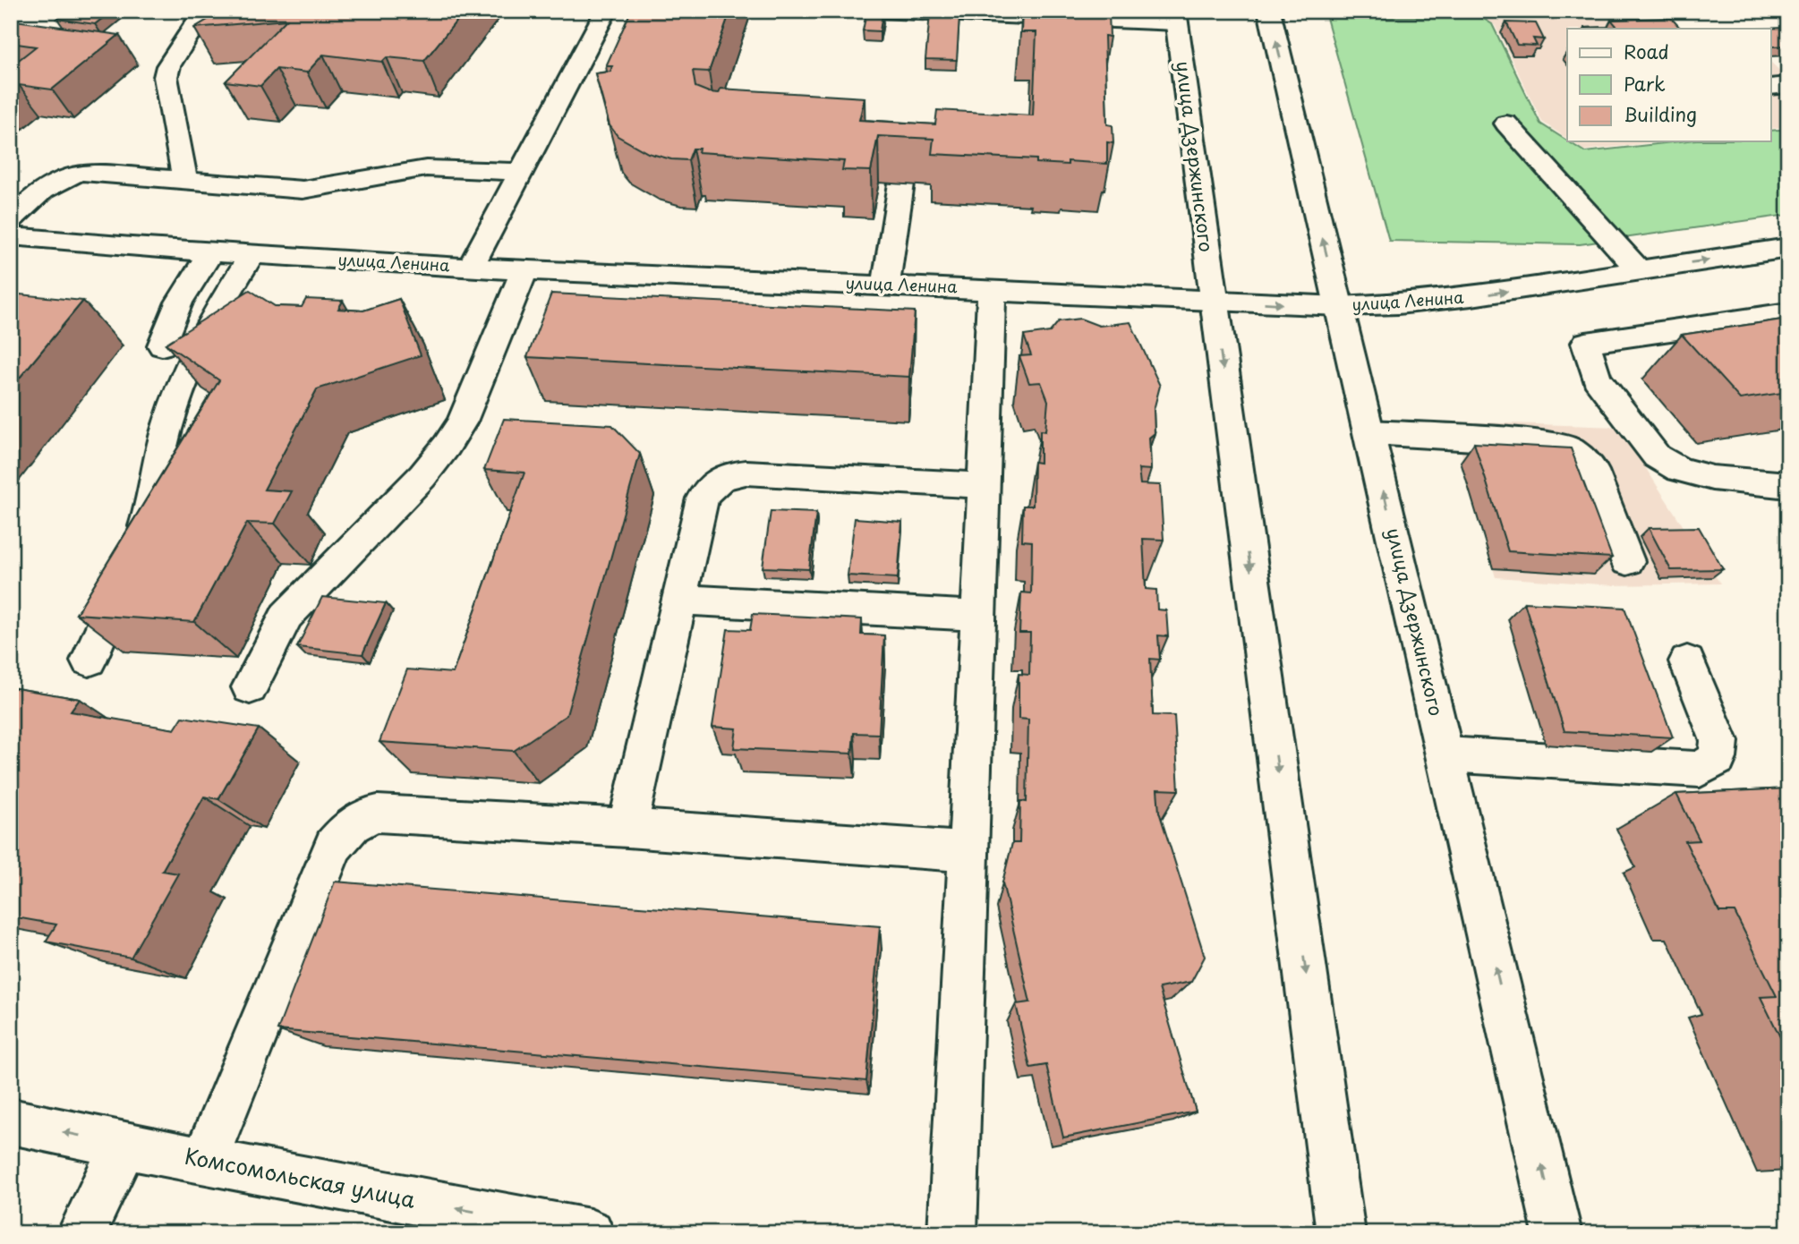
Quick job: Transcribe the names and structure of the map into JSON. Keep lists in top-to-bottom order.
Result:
{
  "streets": {
    "main road": ["улица Дзержинского", "улица Ленина", "Комсомольская улица"]
  },
  "crossings": [
    ["улица Дзержинского", "улица Ленина"]
  ],
  "one_way": ["Комсомольская улица"],
  "legend": ["Road", "Park", "Building"]
}
